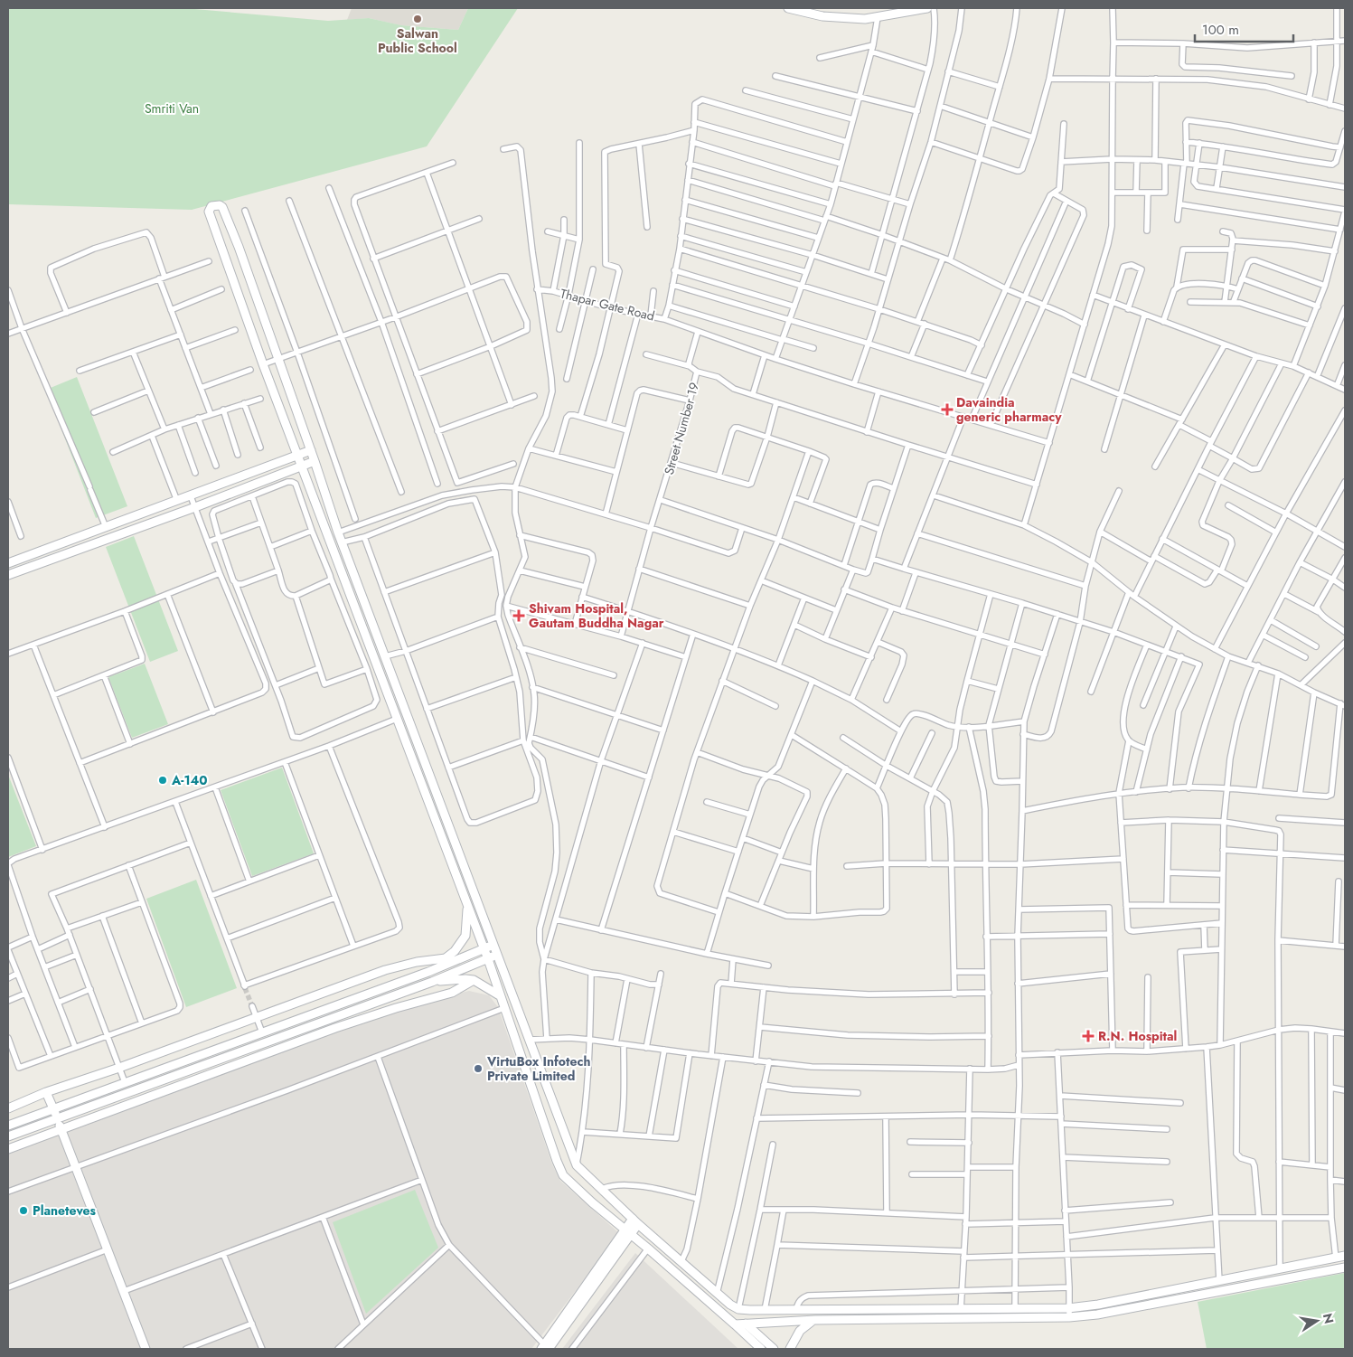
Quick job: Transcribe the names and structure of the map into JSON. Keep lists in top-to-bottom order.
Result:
{
  "streets": {
    "street": ["Thapar Gate Road", "Street Number 19"]
  },
  "crossings": [
    ["Thapar Gate Road", "Street Number 19"]
  ],
  "parks": ["Smriti Van"],
  "places": {
    "other": [
      "Salwan Public School",
      "A-140",
      "VirtuBox Infotech Private Limited",
      "Planeteves"
    ],
    "health": ["Davaindia generic pharmacy", "Shivam Hospital, Gautam Buddha Nagar", "R.N. Hospital"]
  },
  "scale_bar": "100 m",
  "north": "right"
}
